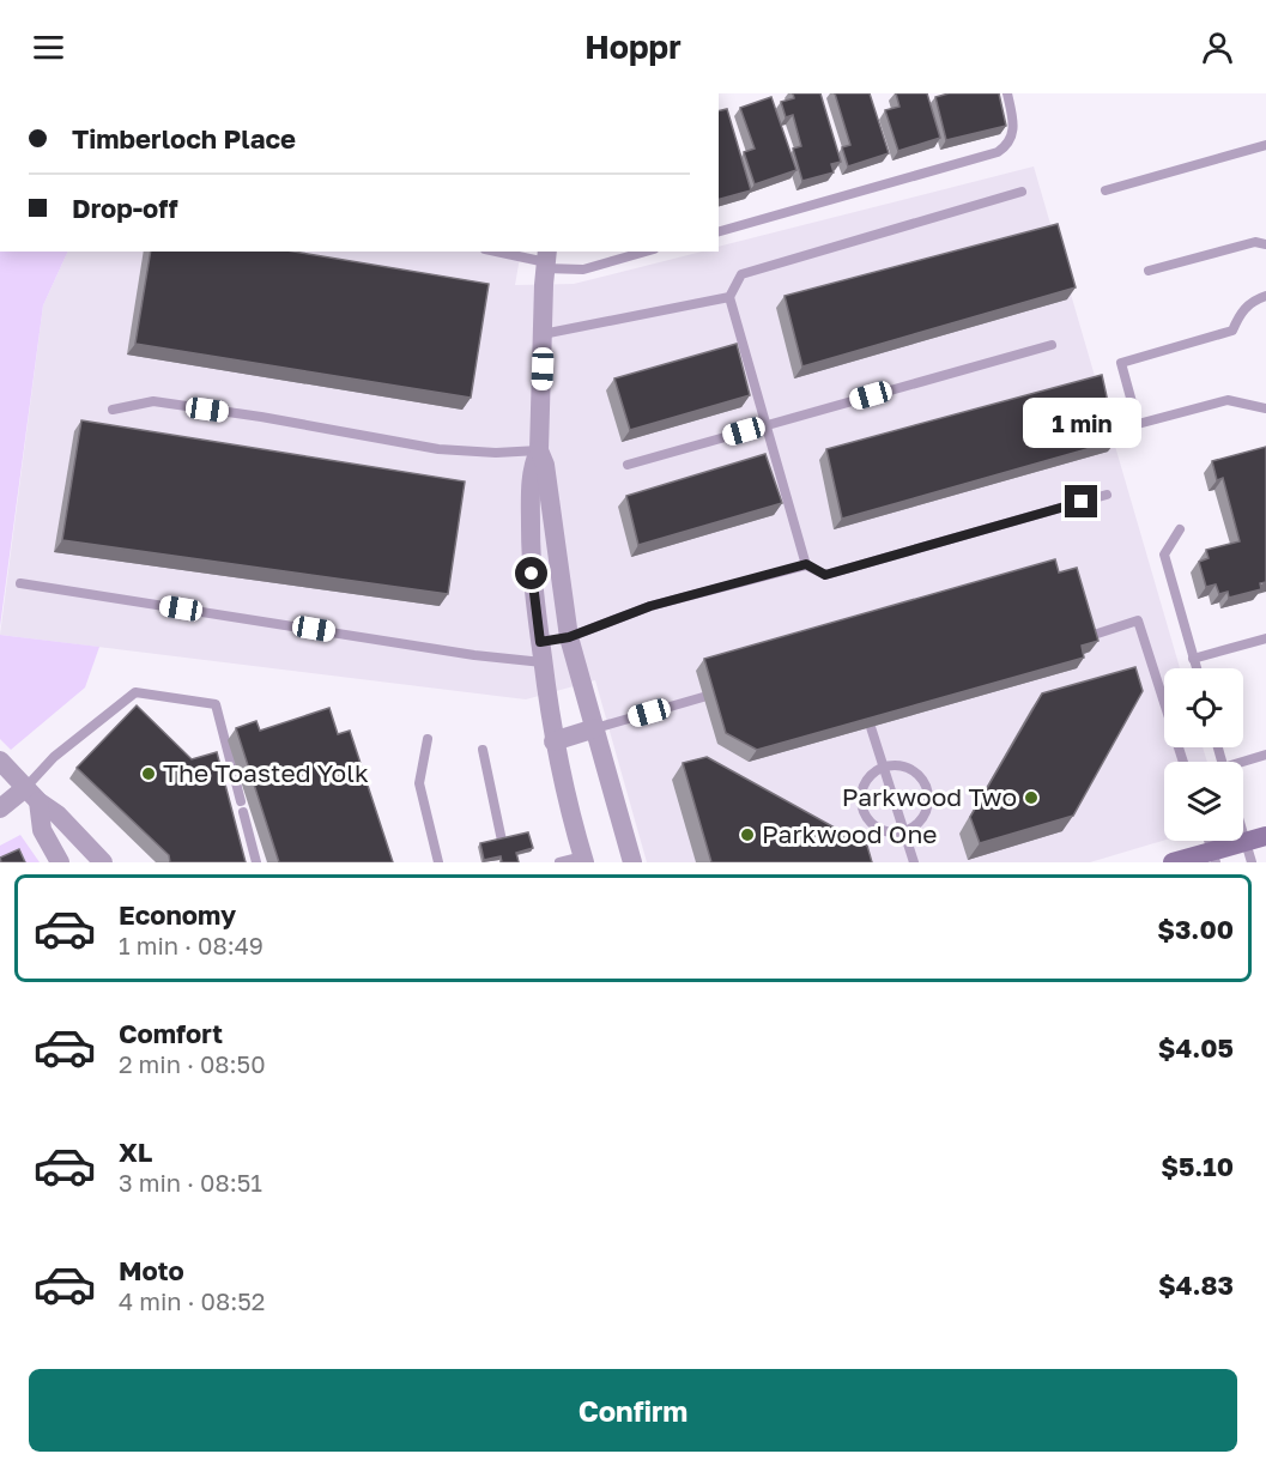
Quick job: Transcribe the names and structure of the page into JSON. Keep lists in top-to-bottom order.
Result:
{
  "places": ["The Toasted Yolk", "Parkwood Two", "Parkwood One"],
  "page": {
    "header": "Hoppr",
    "banner": ["Timberloch Place", "Drop-off"],
    "bubble": "1 min",
    "list": [
      {
        "name": "Economy",
        "note": "1 min · 08:49",
        "value": "$3.00"
      },
      {
        "name": "Comfort",
        "note": "2 min · 08:50",
        "value": "$4.05"
      },
      {
        "name": "XL",
        "note": "3 min · 08:51",
        "value": "$5.10"
      },
      {
        "name": "Moto",
        "note": "4 min · 08:52",
        "value": "$4.83"
      }
    ],
    "buttons": "Confirm"
  }
}
